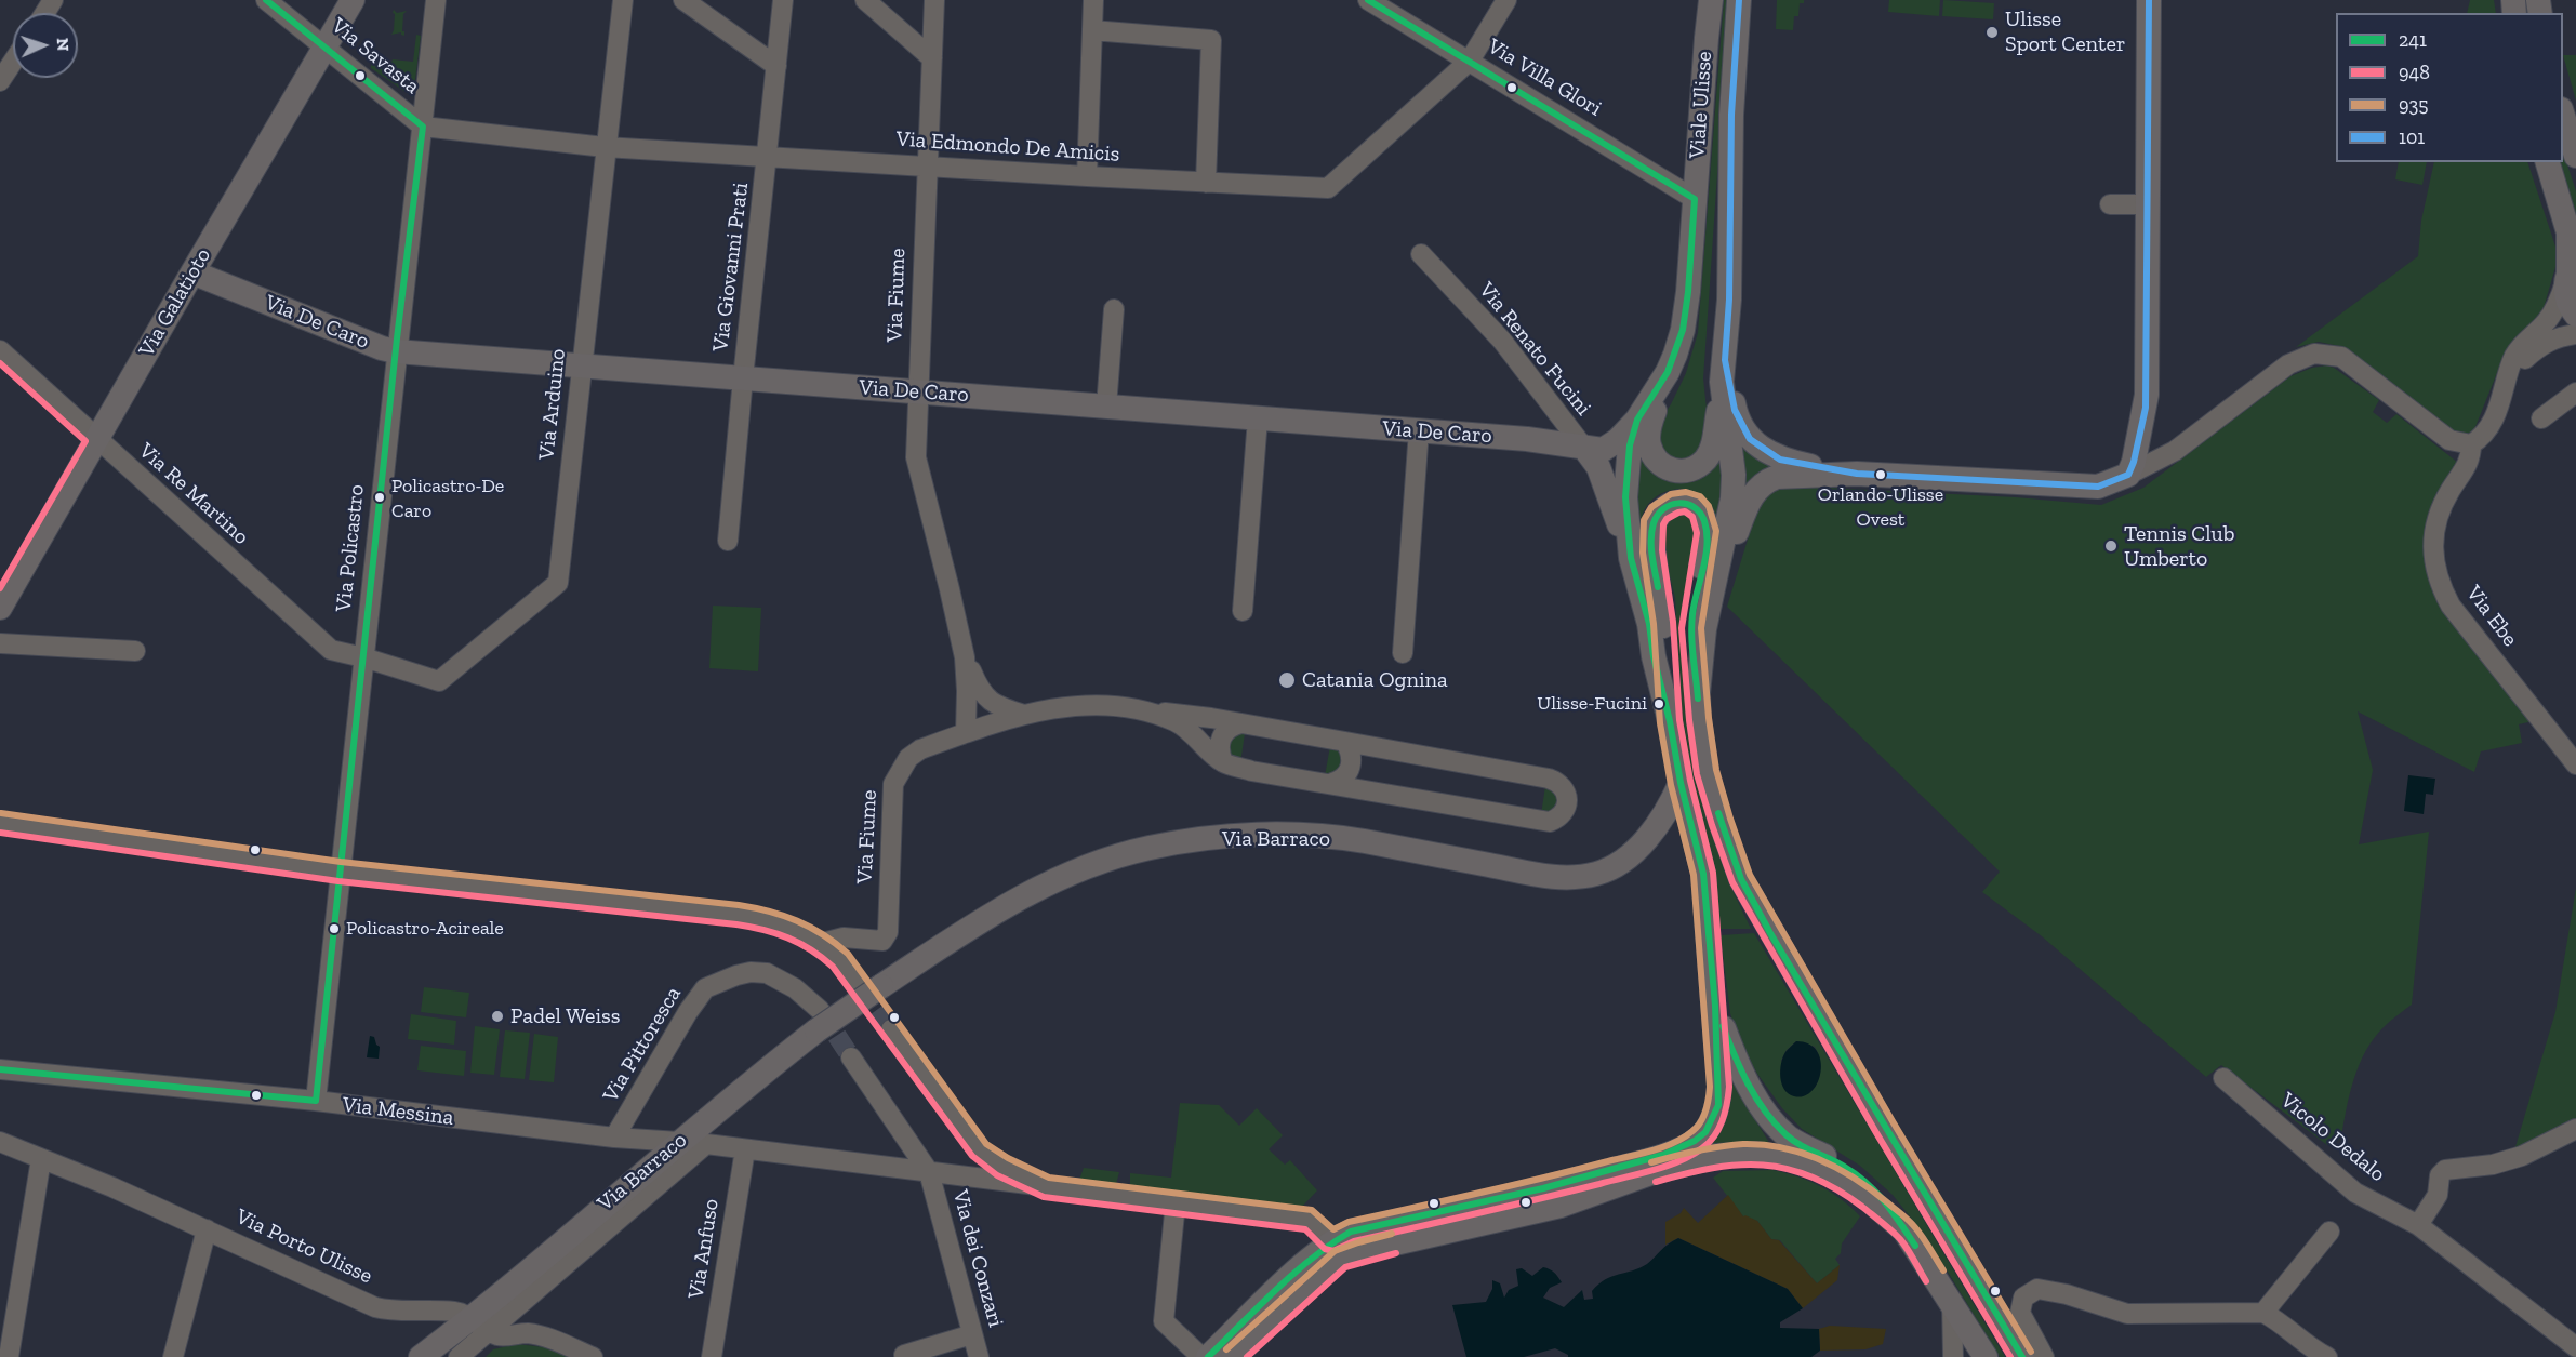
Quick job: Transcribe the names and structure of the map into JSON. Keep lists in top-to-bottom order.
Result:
{
  "streets": {
    "main road": [
      "Viale Ulisse",
      "Via Galatioto",
      "Via De Caro",
      "Via Barraco"
    ],
    "street": [
      "Via Savasta",
      "Via Villa Glori",
      "Via Edmondo De Amicis",
      "Via Giovanni Prati",
      "Via Fiume",
      "Via Renato Fucini",
      "Via Arduino",
      "Via Re Martino",
      "Via Policastro",
      "Via Ebe",
      "Via Pittoresca",
      "Via Messina",
      "Vicolo Dedalo",
      "Via Porto Ulisse",
      "Via Anfuso",
      "Via dei Conzari"
    ]
  },
  "crossings": [
    ["Via Savasta", "Via Edmondo De Amicis"],
    ["Via Savasta", "Via Galatioto"],
    ["Via Savasta", "Via Policastro"],
    ["Via Villa Glori", "Viale Ulisse"],
    ["Via Villa Glori", "Via Edmondo De Amicis"],
    ["Viale Ulisse", "Via De Caro"],
    ["Viale Ulisse", "Via Barraco"],
    ["Via Edmondo De Amicis", "Via Giovanni Prati"],
    ["Via Edmondo De Amicis", "Via Fiume"],
    ["Via Edmondo De Amicis", "Via Arduino"],
    ["Via Edmondo De Amicis", "Via Policastro"],
    ["Via Giovanni Prati", "Via De Caro"],
    ["Via Fiume", "Via De Caro"],
    ["Via Galatioto", "Via De Caro"],
    ["Via Galatioto", "Via Re Martino"],
    ["Via De Caro", "Via Renato Fucini"],
    ["Via De Caro", "Via Arduino"],
    ["Via De Caro", "Via Policastro"],
    ["Via Arduino", "Via Re Martino"],
    ["Via Arduino", "Via Policastro"],
    ["Via Re Martino", "Via Policastro"],
    ["Via Policastro", "Via Messina"],
    ["Via Barraco", "Via Pittoresca"],
    ["Via Barraco", "Via Messina"],
    ["Via Barraco", "Via Porto Ulisse"],
    ["Via Barraco", "Via Anfuso"],
    ["Via Pittoresca", "Via Messina"]
  ],
  "places": [
    "Ulisse Sport Center",
    "Orlando-Ulisse Ovest",
    "Policastro-De Caro",
    "Tennis Club Umberto",
    "Catania Ognina",
    "Ulisse-Fucini",
    "Policastro-Acireale",
    "Padel Weiss"
  ],
  "lines": [
    "transit line 241",
    "transit line 101",
    "transit line 948",
    "transit line 935"
  ],
  "legend": [
    "241",
    "948",
    "935",
    "101"
  ],
  "north": "right"
}
